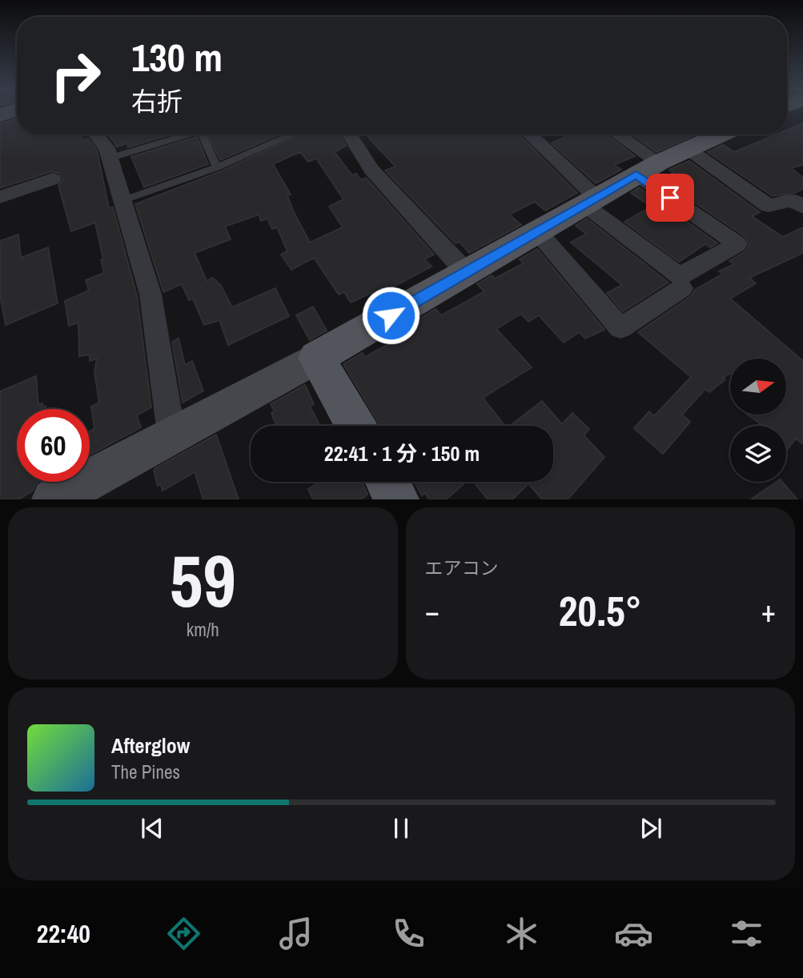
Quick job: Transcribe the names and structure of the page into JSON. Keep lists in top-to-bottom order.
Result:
{
  "north": "right",
  "page": {
    "turn": ["130 m", "右折"],
    "limit": "60",
    "trip": "22:41 · 1 分 · 150 m",
    "tile": [
      ["59", "km/h"],
      "エアコン"
    ],
    "heat": ["−", "20.5°", "+"],
    "song": ["Afterglow", "The Pines"],
    "tabs": "22:40"
  }
}
